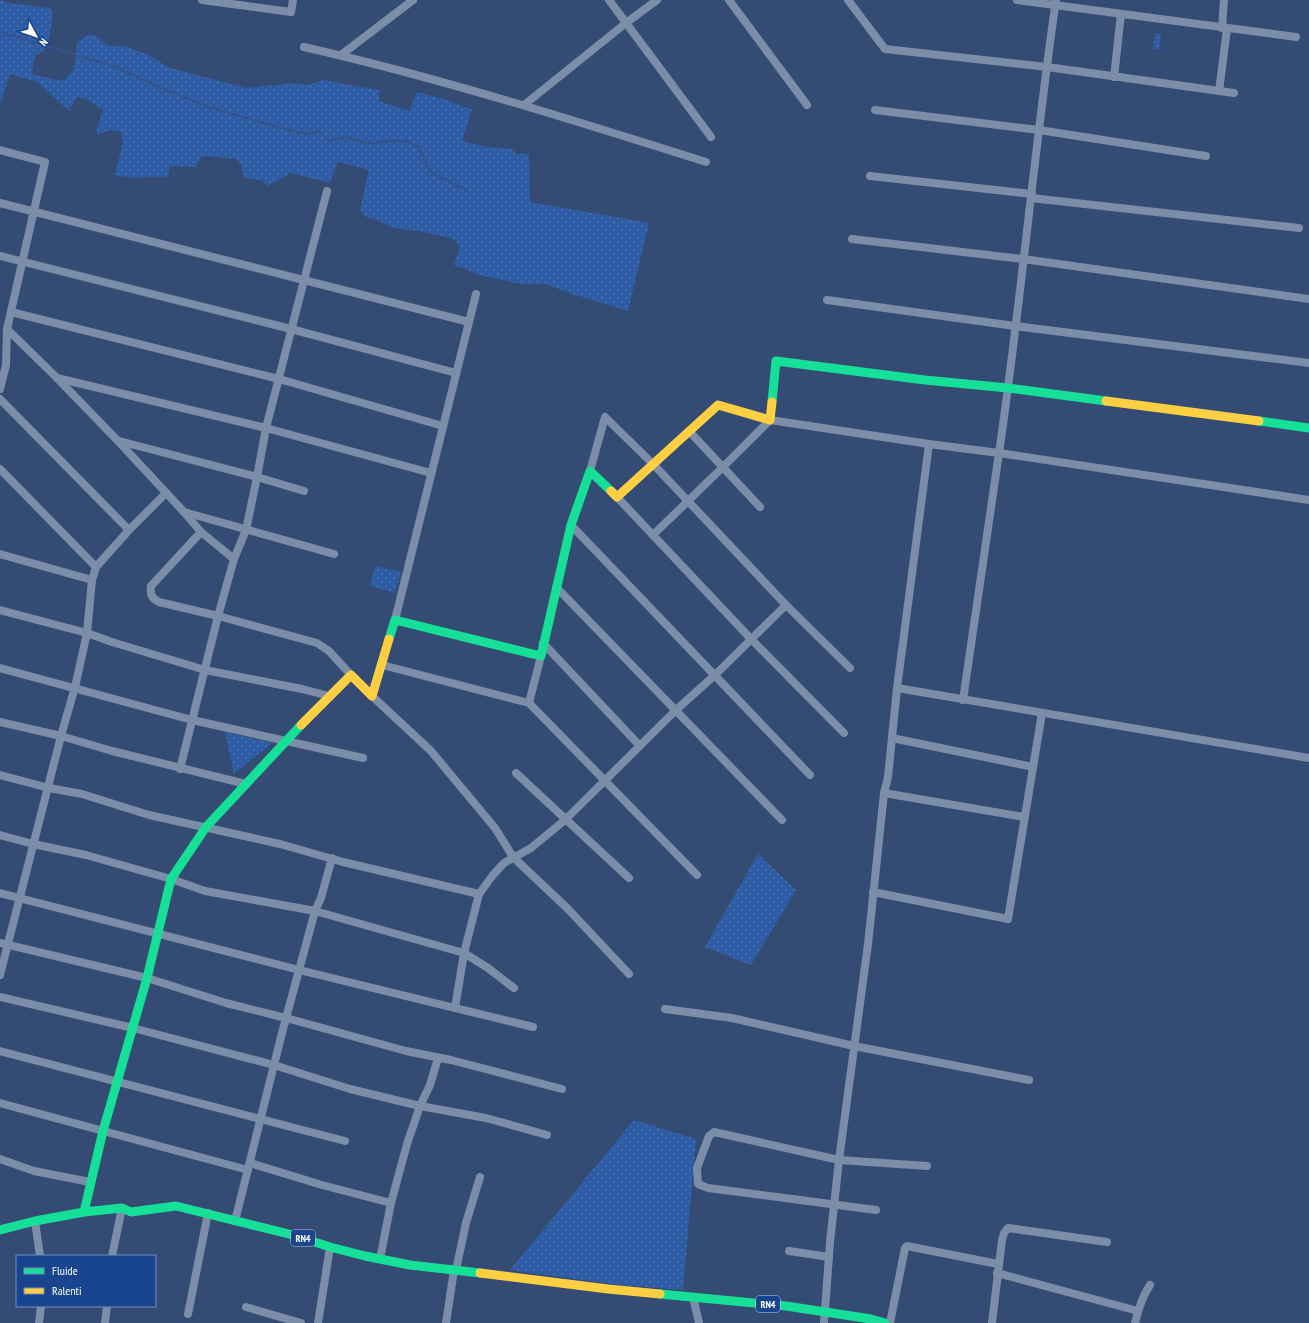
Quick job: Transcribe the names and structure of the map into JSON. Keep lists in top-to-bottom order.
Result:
{
  "streets": {
    "main road": ["RN4"]
  },
  "legend": ["Fluide", "Ralenti"],
  "north": "bottom right"
}
